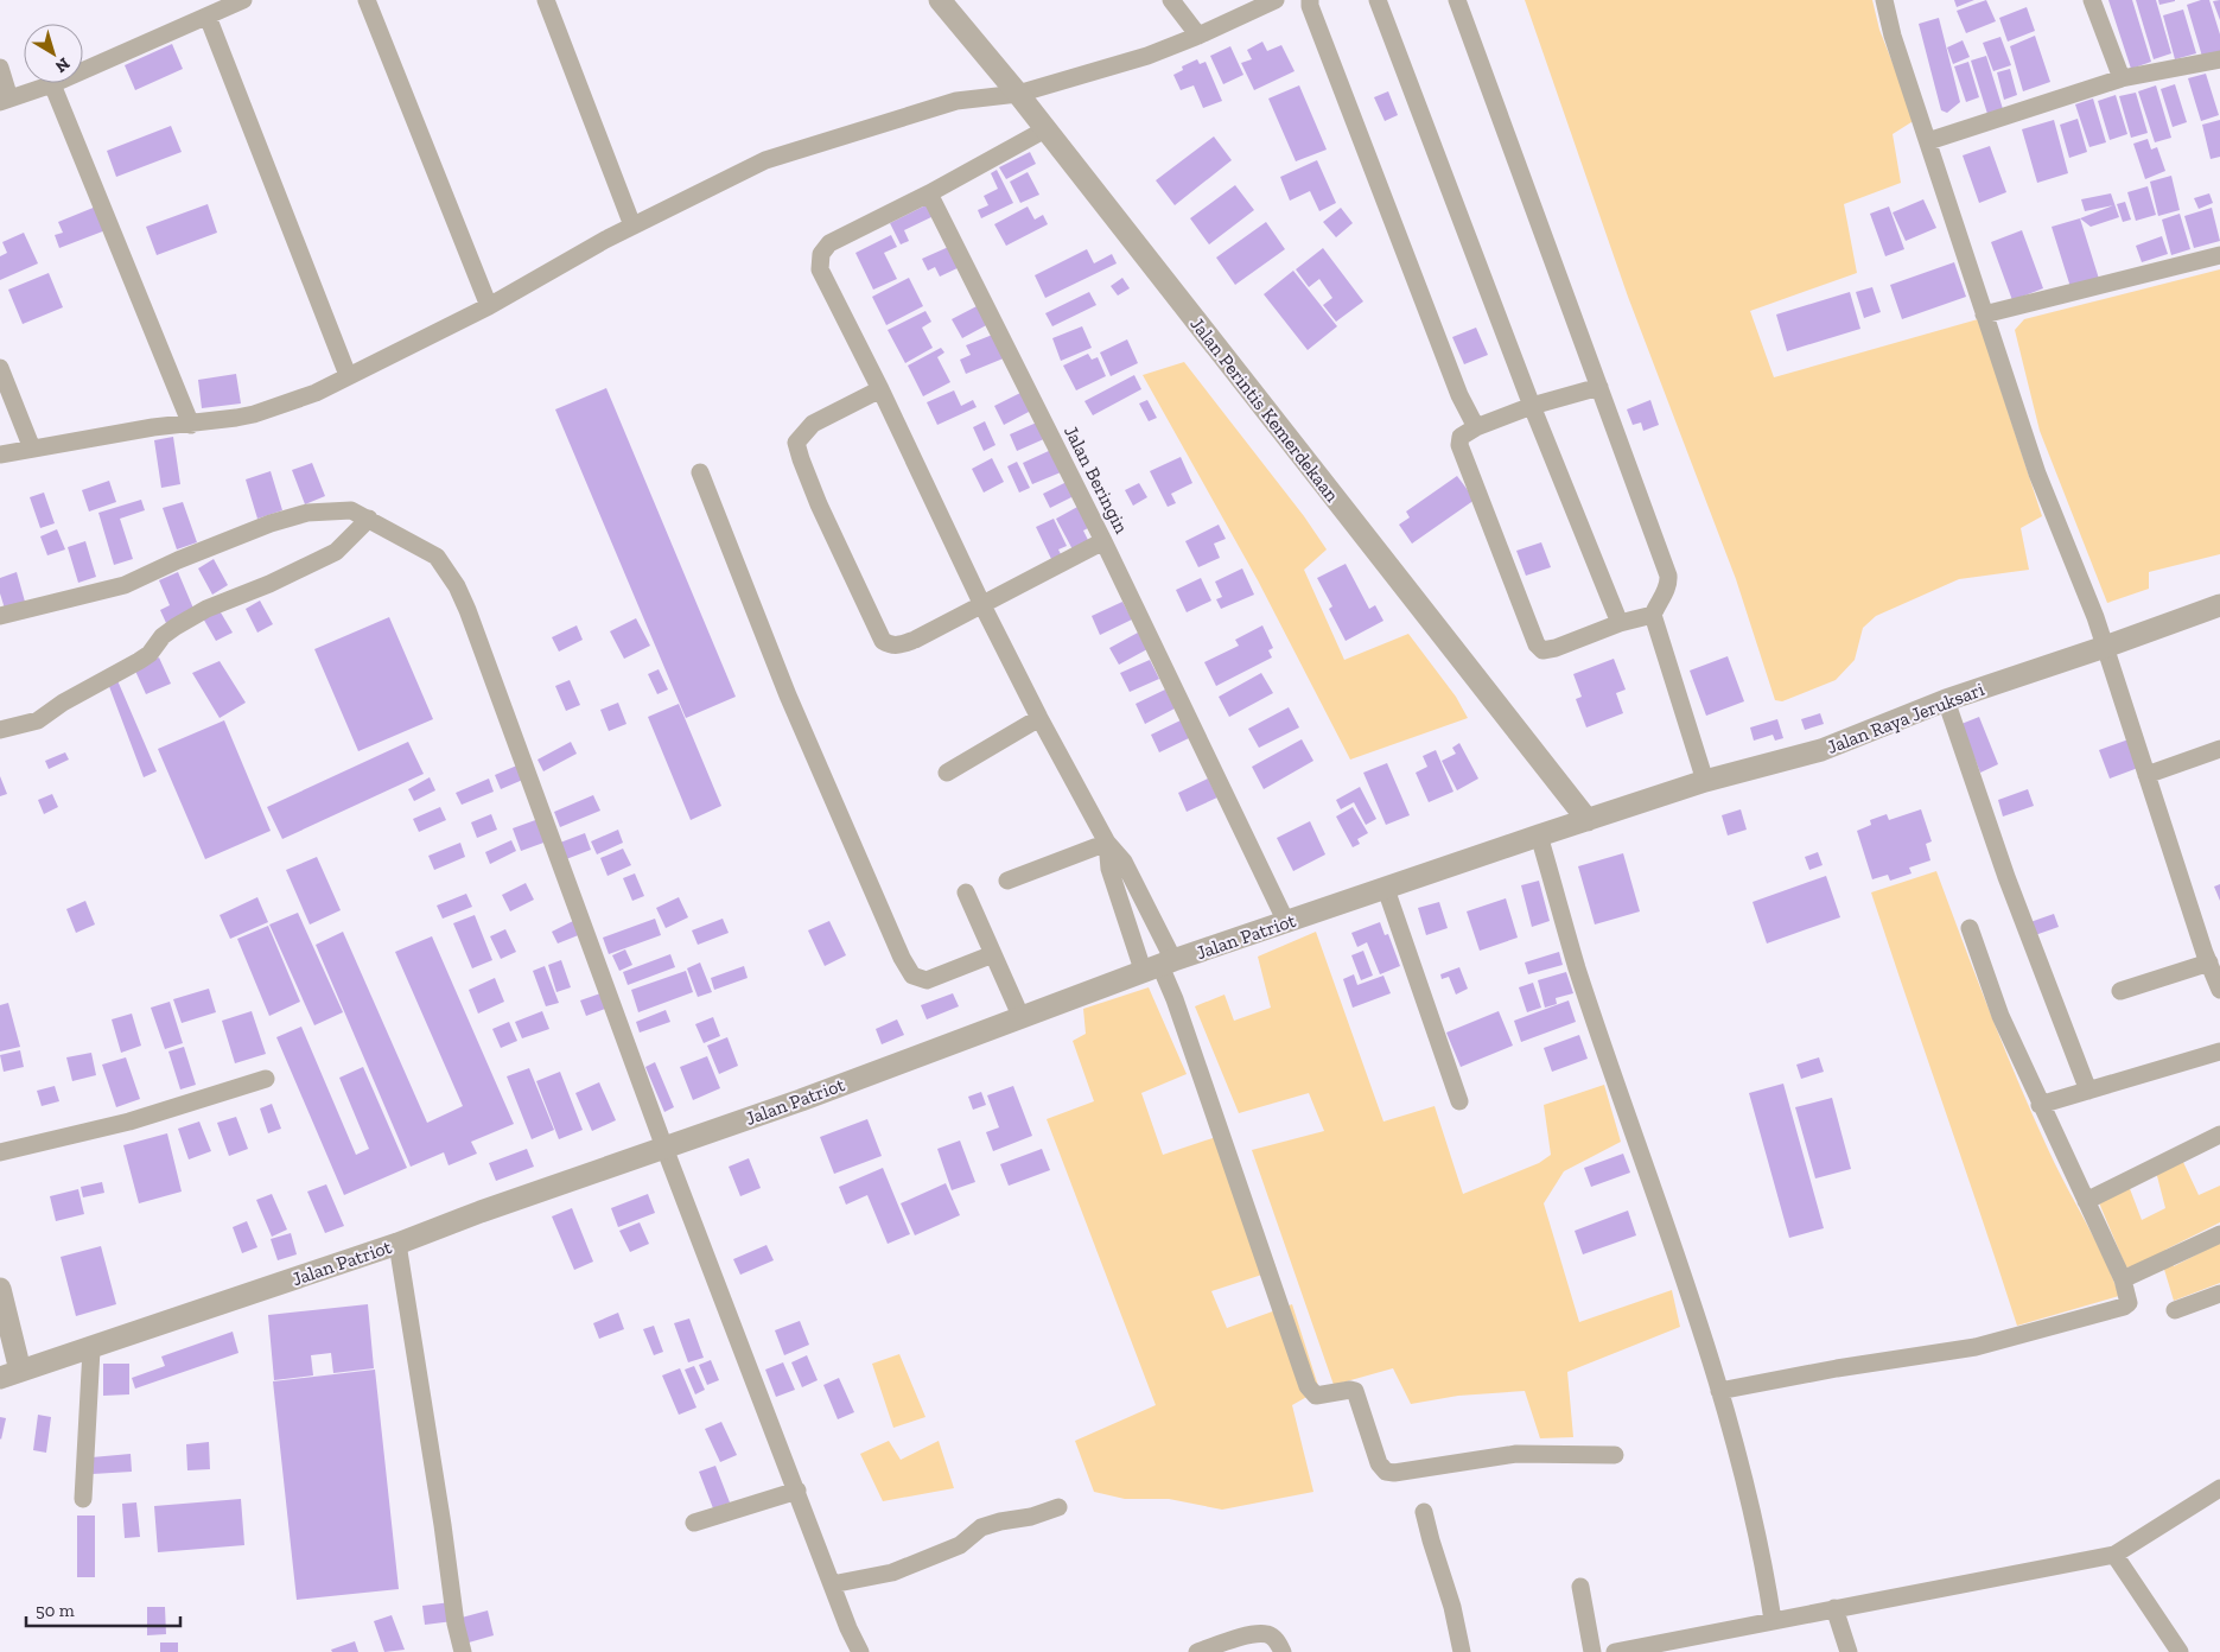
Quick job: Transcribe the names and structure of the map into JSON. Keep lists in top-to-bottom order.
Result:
{
  "streets": {
    "street": [
      "Jalan Perintis Kemerdekaan",
      "Jalan Beringin",
      "Jalan Raya Jeruksari",
      "Jalan Patriot"
    ]
  },
  "crossings": [
    ["Jalan Perintis Kemerdekaan", "Jalan Raya Jeruksari"],
    ["Jalan Perintis Kemerdekaan", "Jalan Patriot"],
    ["Jalan Beringin", "Jalan Patriot"],
    ["Jalan Raya Jeruksari", "Jalan Patriot"]
  ],
  "scale_bar": "50 m",
  "north": "bottom right"
}
